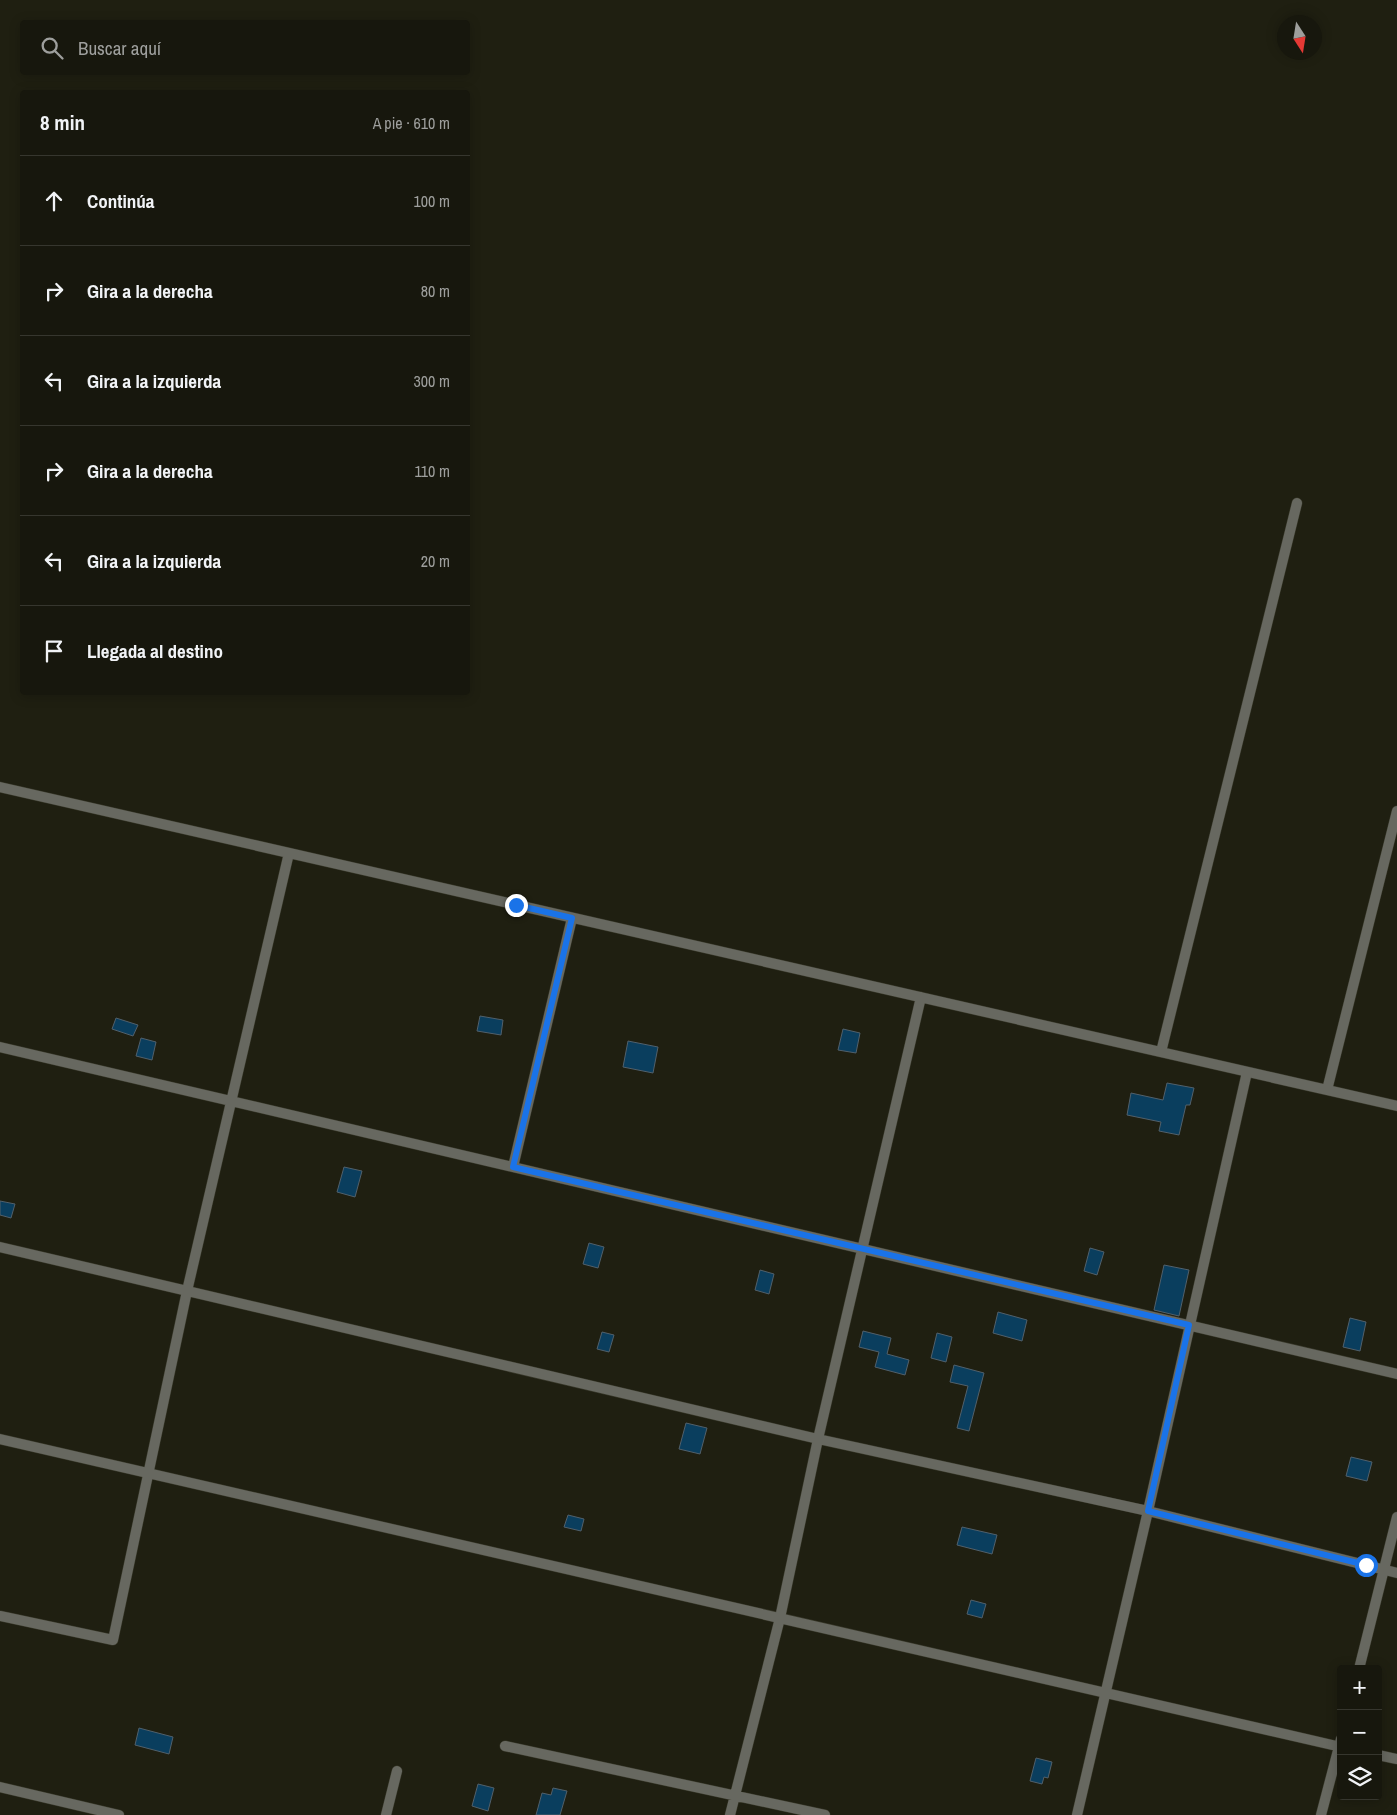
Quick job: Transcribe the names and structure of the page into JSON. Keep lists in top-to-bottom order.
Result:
{
  "north": "bottom",
  "page": {
    "search": "Buscar aquí",
    "heading": ["8 min", "A pie · 610 m"],
    "list": [
      ["Continúa", "100 m"],
      ["Gira a la derecha", "80 m"],
      ["Gira a la izquierda", "300 m"],
      ["Gira a la derecha", "110 m"],
      ["Gira a la izquierda", "20 m"],
      "Llegada al destino"
    ],
    "map_buttons": ["+", "−"]
  }
}
